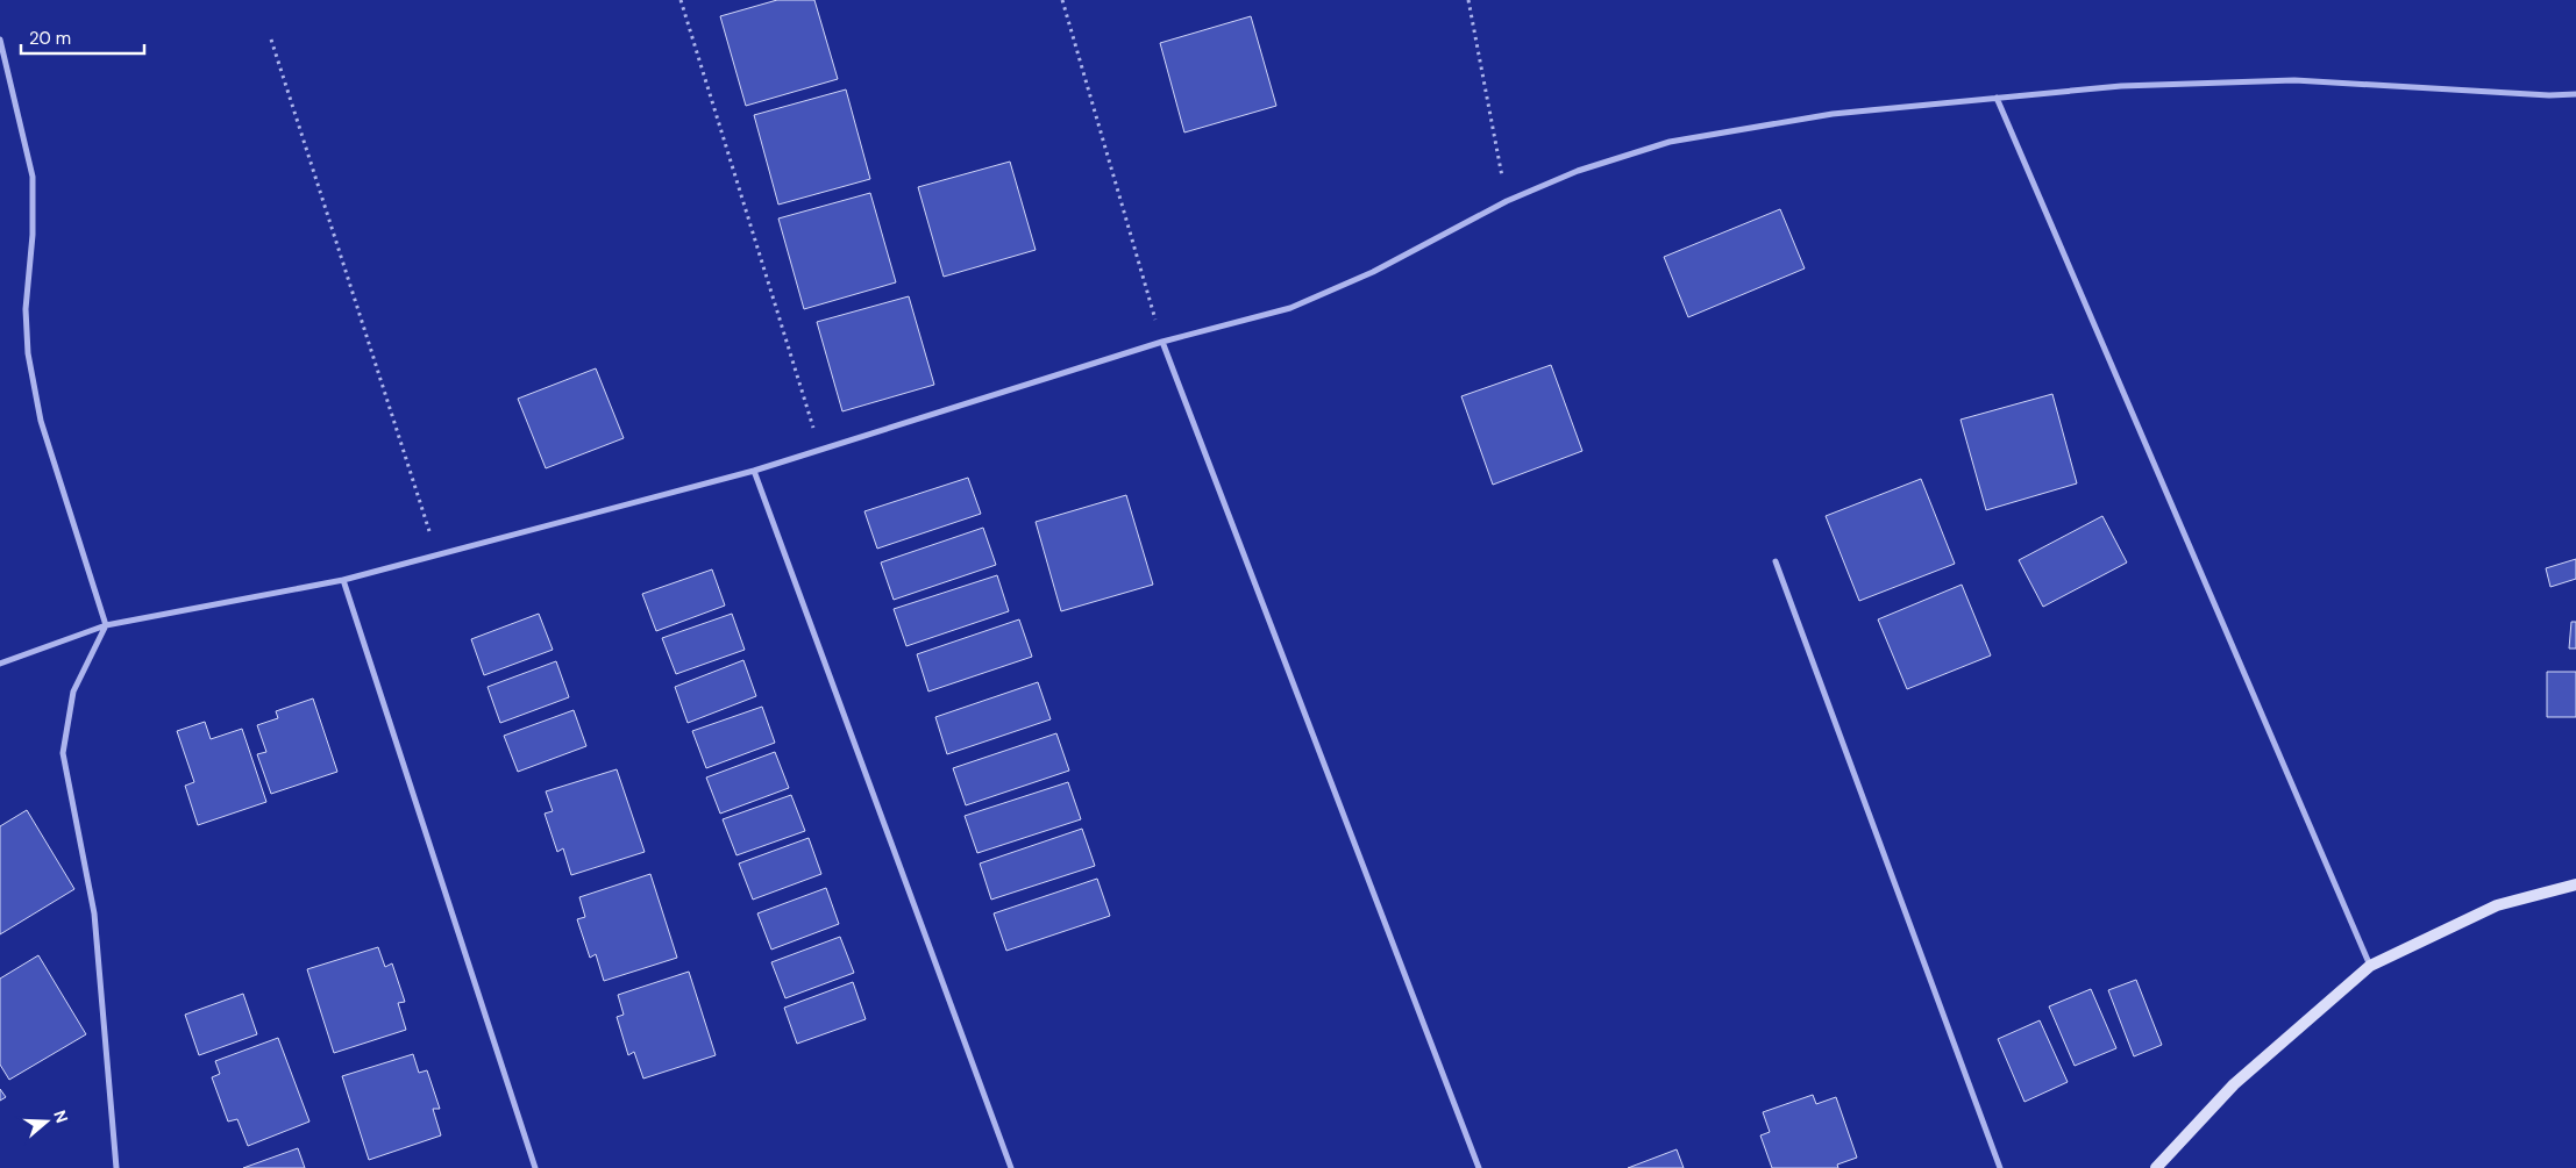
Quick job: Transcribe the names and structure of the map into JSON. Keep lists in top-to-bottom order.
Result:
{
  "scale_bar": "20 m",
  "north": "right"
}
